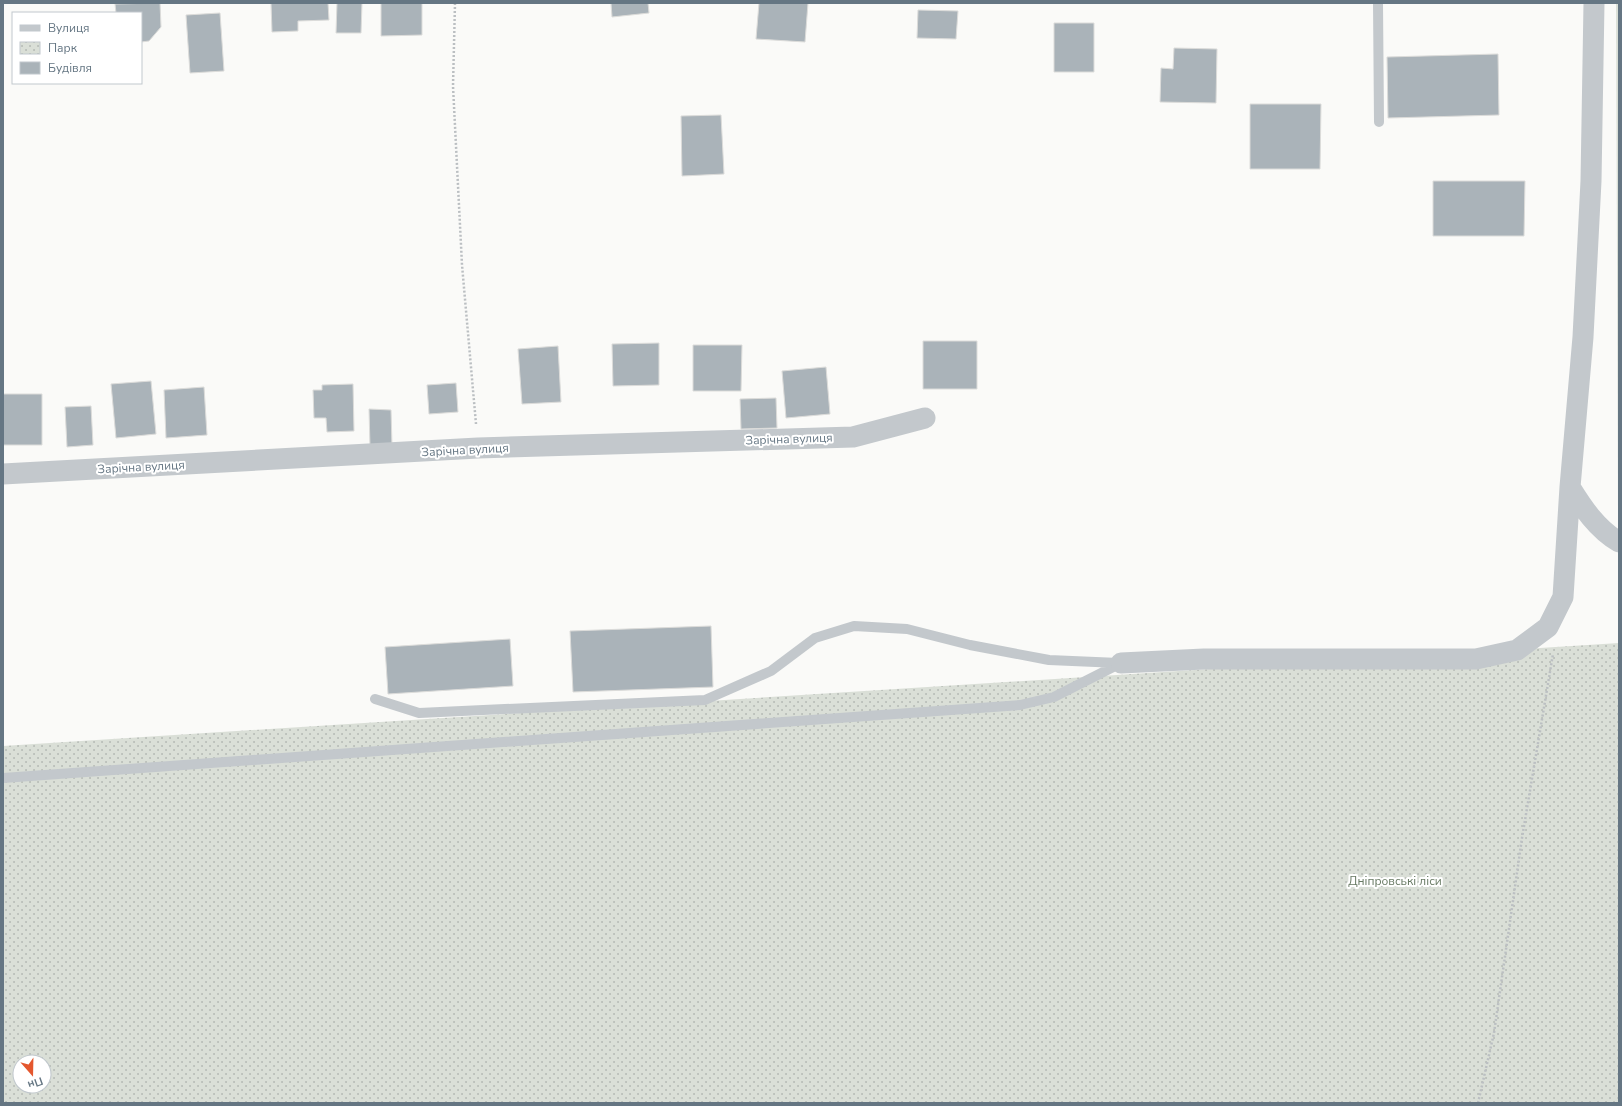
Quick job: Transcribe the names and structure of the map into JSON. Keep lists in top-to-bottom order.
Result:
{
  "streets": {
    "street": ["Зарічна вулиця"]
  },
  "parks": ["Дніпровські ліси"],
  "legend": ["Вулиця", "Парк", "Будівля"],
  "north": "bottom"
}
